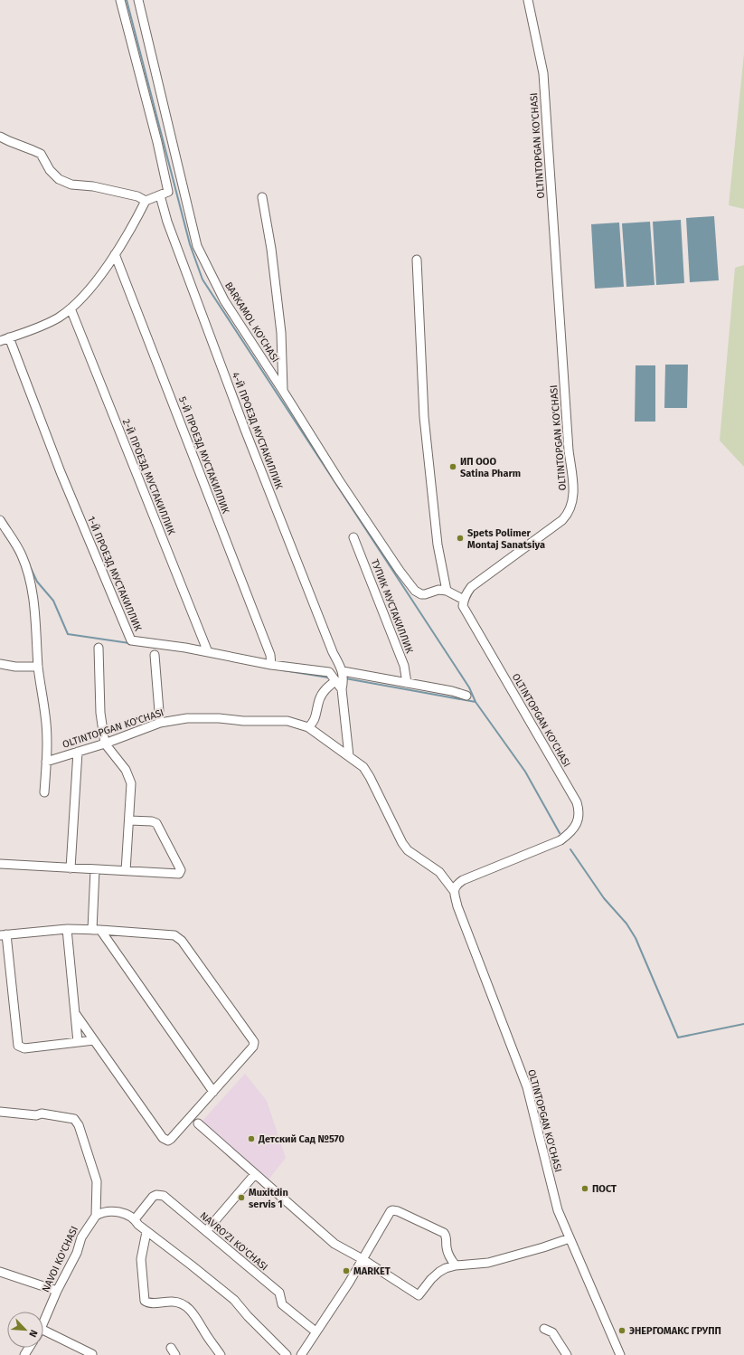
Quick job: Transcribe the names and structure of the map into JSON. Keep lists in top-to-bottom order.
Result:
{
  "streets": {
    "street": [
      "OLTINTOPGAN KO'CHASI",
      "BARKAMOL KO'CHASI",
      "4-Й ПРОЕЗД МУСТАКИЛЛИК",
      "5-Й ПРОЕЗД МУСТАКИЛЛИК",
      "2-Й ПРОЕЗД МУСТАКИЛЛИК",
      "1-Й ПРОЕЗД МУСТАКИЛЛИК",
      "ТУПИК МУСТАКИЛЛИК",
      "NAVRO'ZI KO'CHASI",
      "NAVOI KO'CHASI"
    ]
  },
  "crossings": [
    ["5-Й ПРОЕЗД МУСТАКИЛЛИК", "1-Й ПРОЕЗД МУСТАКИЛЛИК"],
    ["2-Й ПРОЕЗД МУСТАКИЛЛИК", "1-Й ПРОЕЗД МУСТАКИЛЛИК"]
  ],
  "places": [
    "ИП ООО Satina Pharm",
    "Spets Polimer Montaj Sanatsiya",
    "Детский Сад №570",
    "ПОСТ",
    "Muxitdin servis 1",
    "MARKET",
    "ЭНЕРГОМАКС ГРУПП"
  ],
  "north": "bottom right"
}
